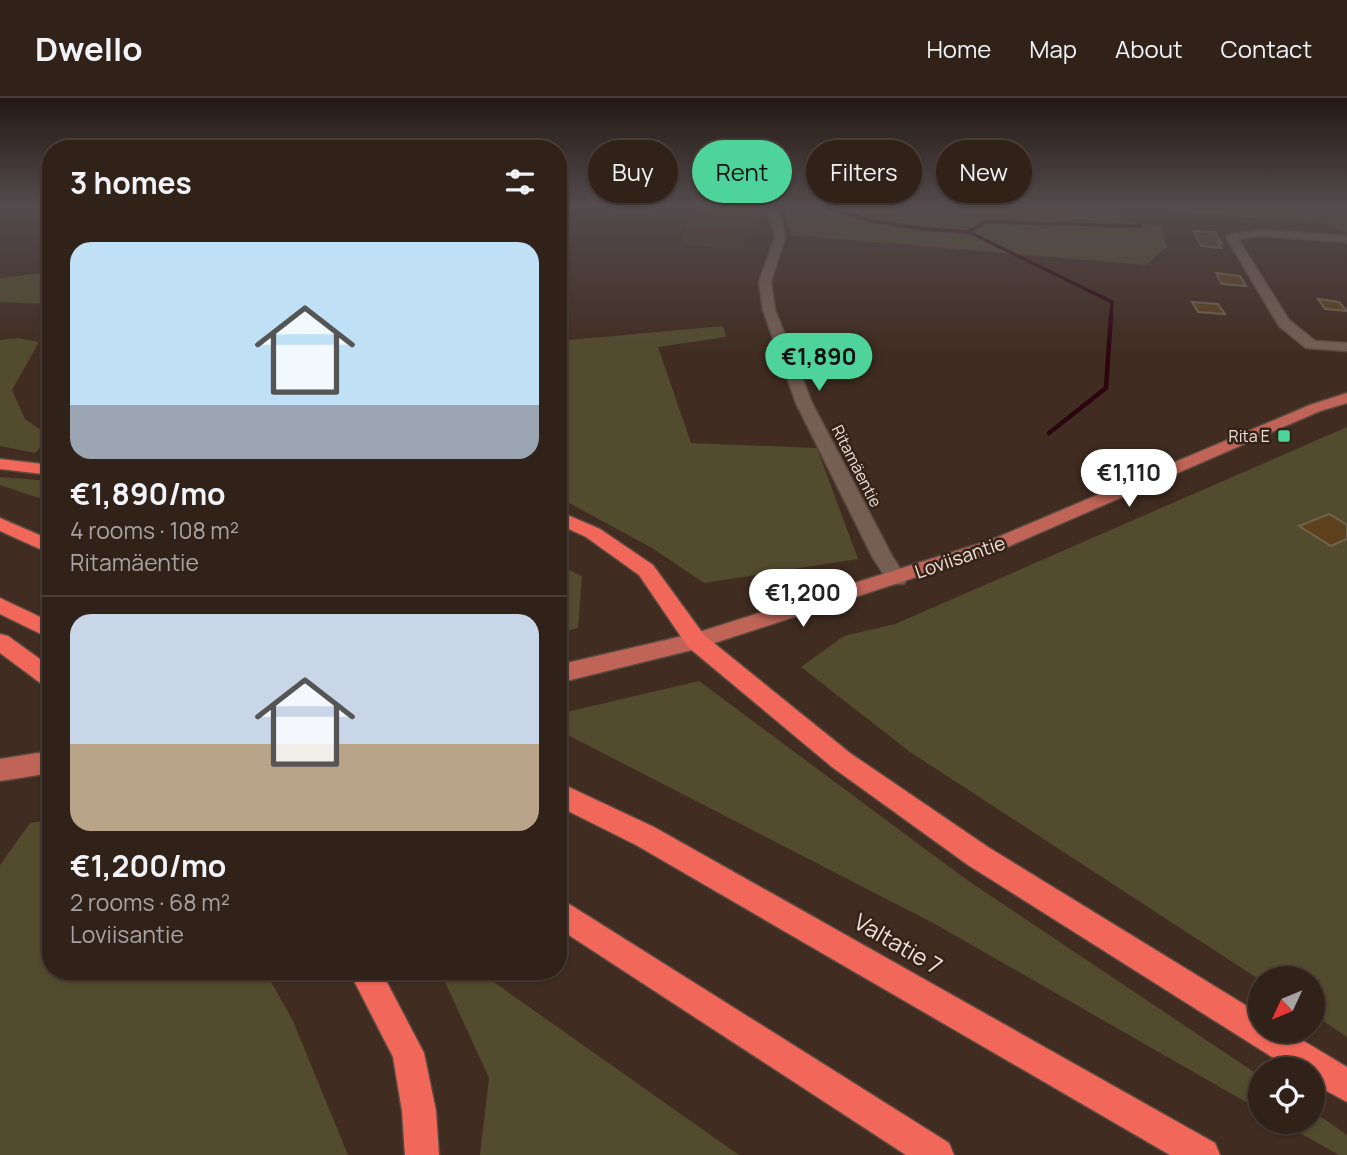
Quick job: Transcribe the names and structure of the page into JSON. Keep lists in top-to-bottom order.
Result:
{
  "streets": {
    "highway": ["Valtatie 7"],
    "main road": ["Loviisantie"],
    "street": ["Ritamäentie"]
  },
  "crossings": [
    ["Ritamäentie", "Loviisantie"]
  ],
  "places": {
    "transit": ["Rita E"]
  },
  "north": "bottom left",
  "page": {
    "header": "Dwello",
    "nav": [
      "Home",
      "Map",
      "About",
      "Contact"
    ],
    "chip": [
      "Buy",
      "Rent",
      "Filters",
      "New"
    ],
    "heading": "3 homes",
    "list": [
      {
        "name": "€1,890/mo",
        "note": "4 rooms · 108 m² · Ritamäentie"
      },
      {
        "name": "€1,200/mo",
        "note": "2 rooms · 68 m² · Loviisantie"
      }
    ],
    "price": ["€1,890", "€1,110", "€1,200"]
  }
}
